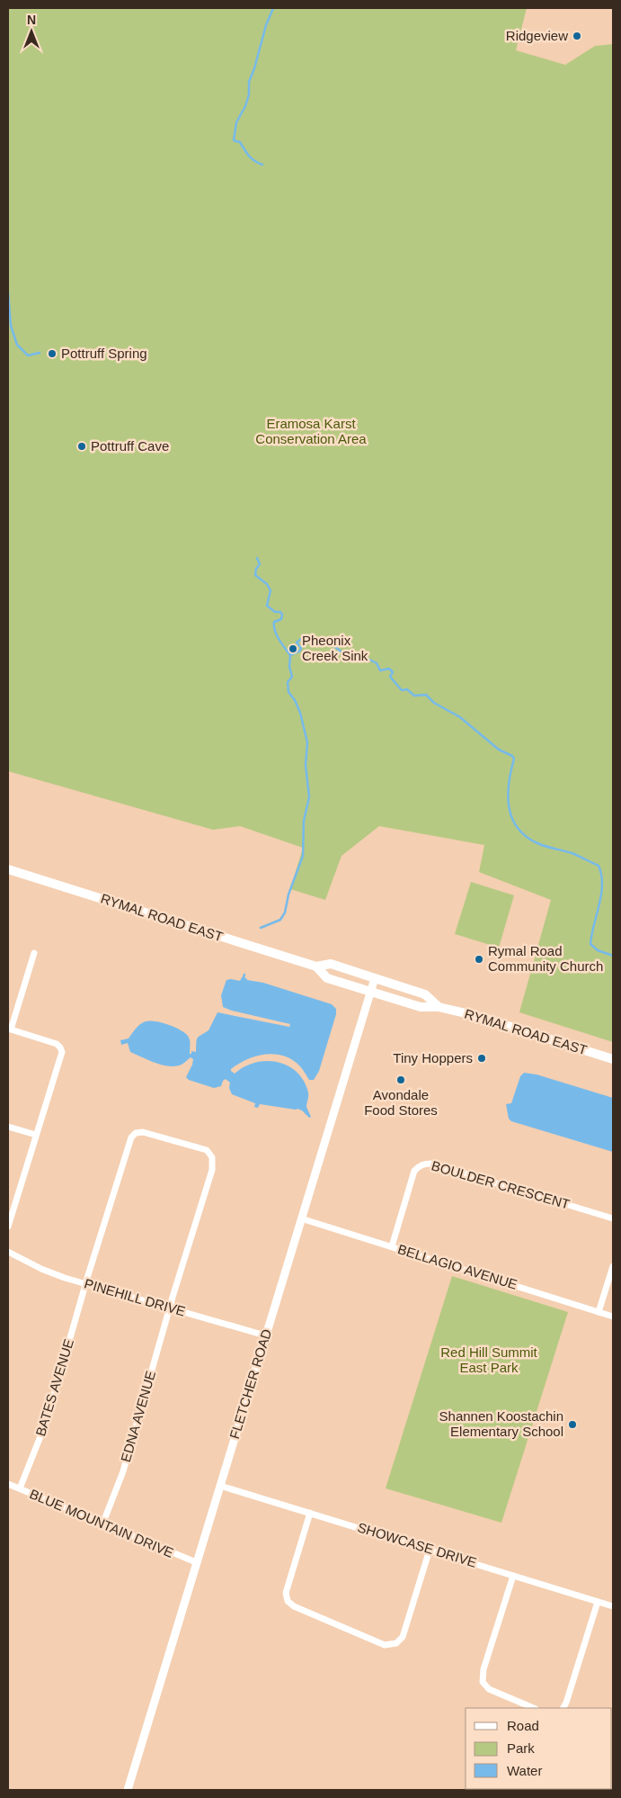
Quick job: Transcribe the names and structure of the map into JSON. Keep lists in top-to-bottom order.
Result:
{
  "streets": {
    "main road": ["RYMAL ROAD EAST"],
    "street": [
      "BOULDER CRESCENT",
      "BELLAGIO AVENUE",
      "PINEHILL DRIVE",
      "FLETCHER ROAD",
      "BATES AVENUE",
      "EDNA AVENUE",
      "BLUE MOUNTAIN DRIVE",
      "SHOWCASE DRIVE"
    ]
  },
  "crossings": [
    ["RYMAL ROAD EAST", "FLETCHER ROAD"],
    ["BOULDER CRESCENT", "BELLAGIO AVENUE"],
    ["BELLAGIO AVENUE", "FLETCHER ROAD"],
    ["PINEHILL DRIVE", "FLETCHER ROAD"],
    ["PINEHILL DRIVE", "BATES AVENUE"],
    ["PINEHILL DRIVE", "EDNA AVENUE"],
    ["FLETCHER ROAD", "BLUE MOUNTAIN DRIVE"],
    ["FLETCHER ROAD", "SHOWCASE DRIVE"],
    ["BATES AVENUE", "EDNA AVENUE"],
    ["BATES AVENUE", "BLUE MOUNTAIN DRIVE"],
    ["EDNA AVENUE", "BLUE MOUNTAIN DRIVE"]
  ],
  "parks": ["Eramosa Karst Conservation Area", "Red Hill Summit East Park"],
  "places": [
    "Ridgeview",
    "Pottruff Spring",
    "Pottruff Cave",
    "Pheonix Creek Sink",
    "Rymal Road Community Church",
    "Tiny Hoppers",
    "Avondale Food Stores",
    "Shannen Koostachin Elementary School"
  ],
  "legend": ["Road", "Park", "Water"],
  "north": "top"
}
